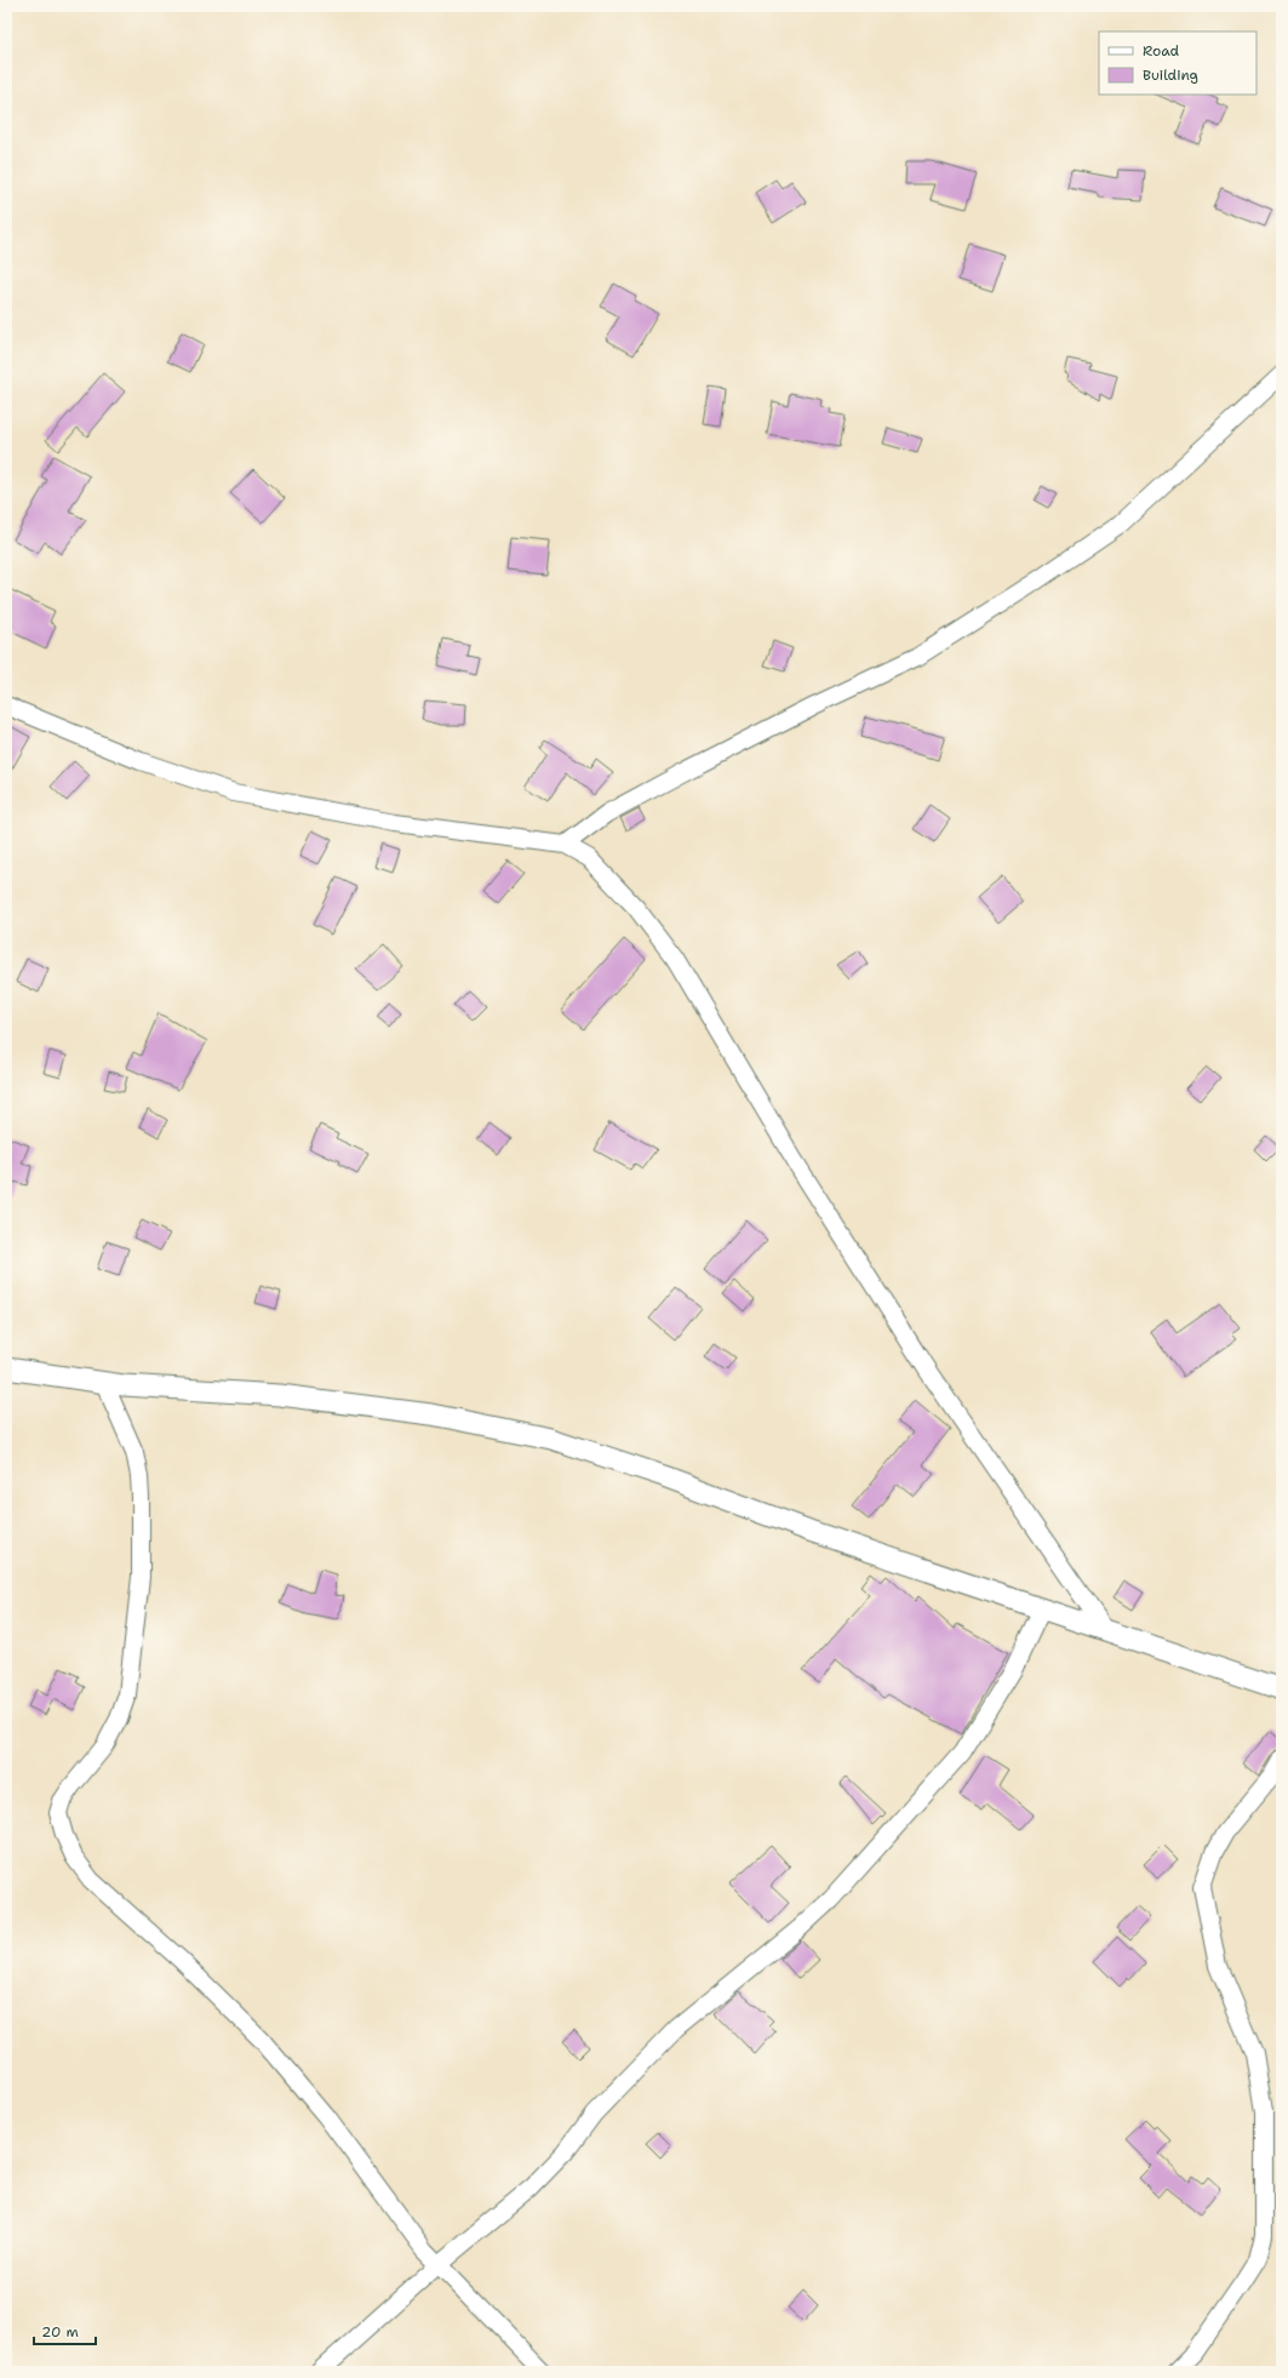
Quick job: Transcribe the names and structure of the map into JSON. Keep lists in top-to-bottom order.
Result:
{
  "legend": ["Road", "Building"],
  "scale_bar": "20 m"
}
